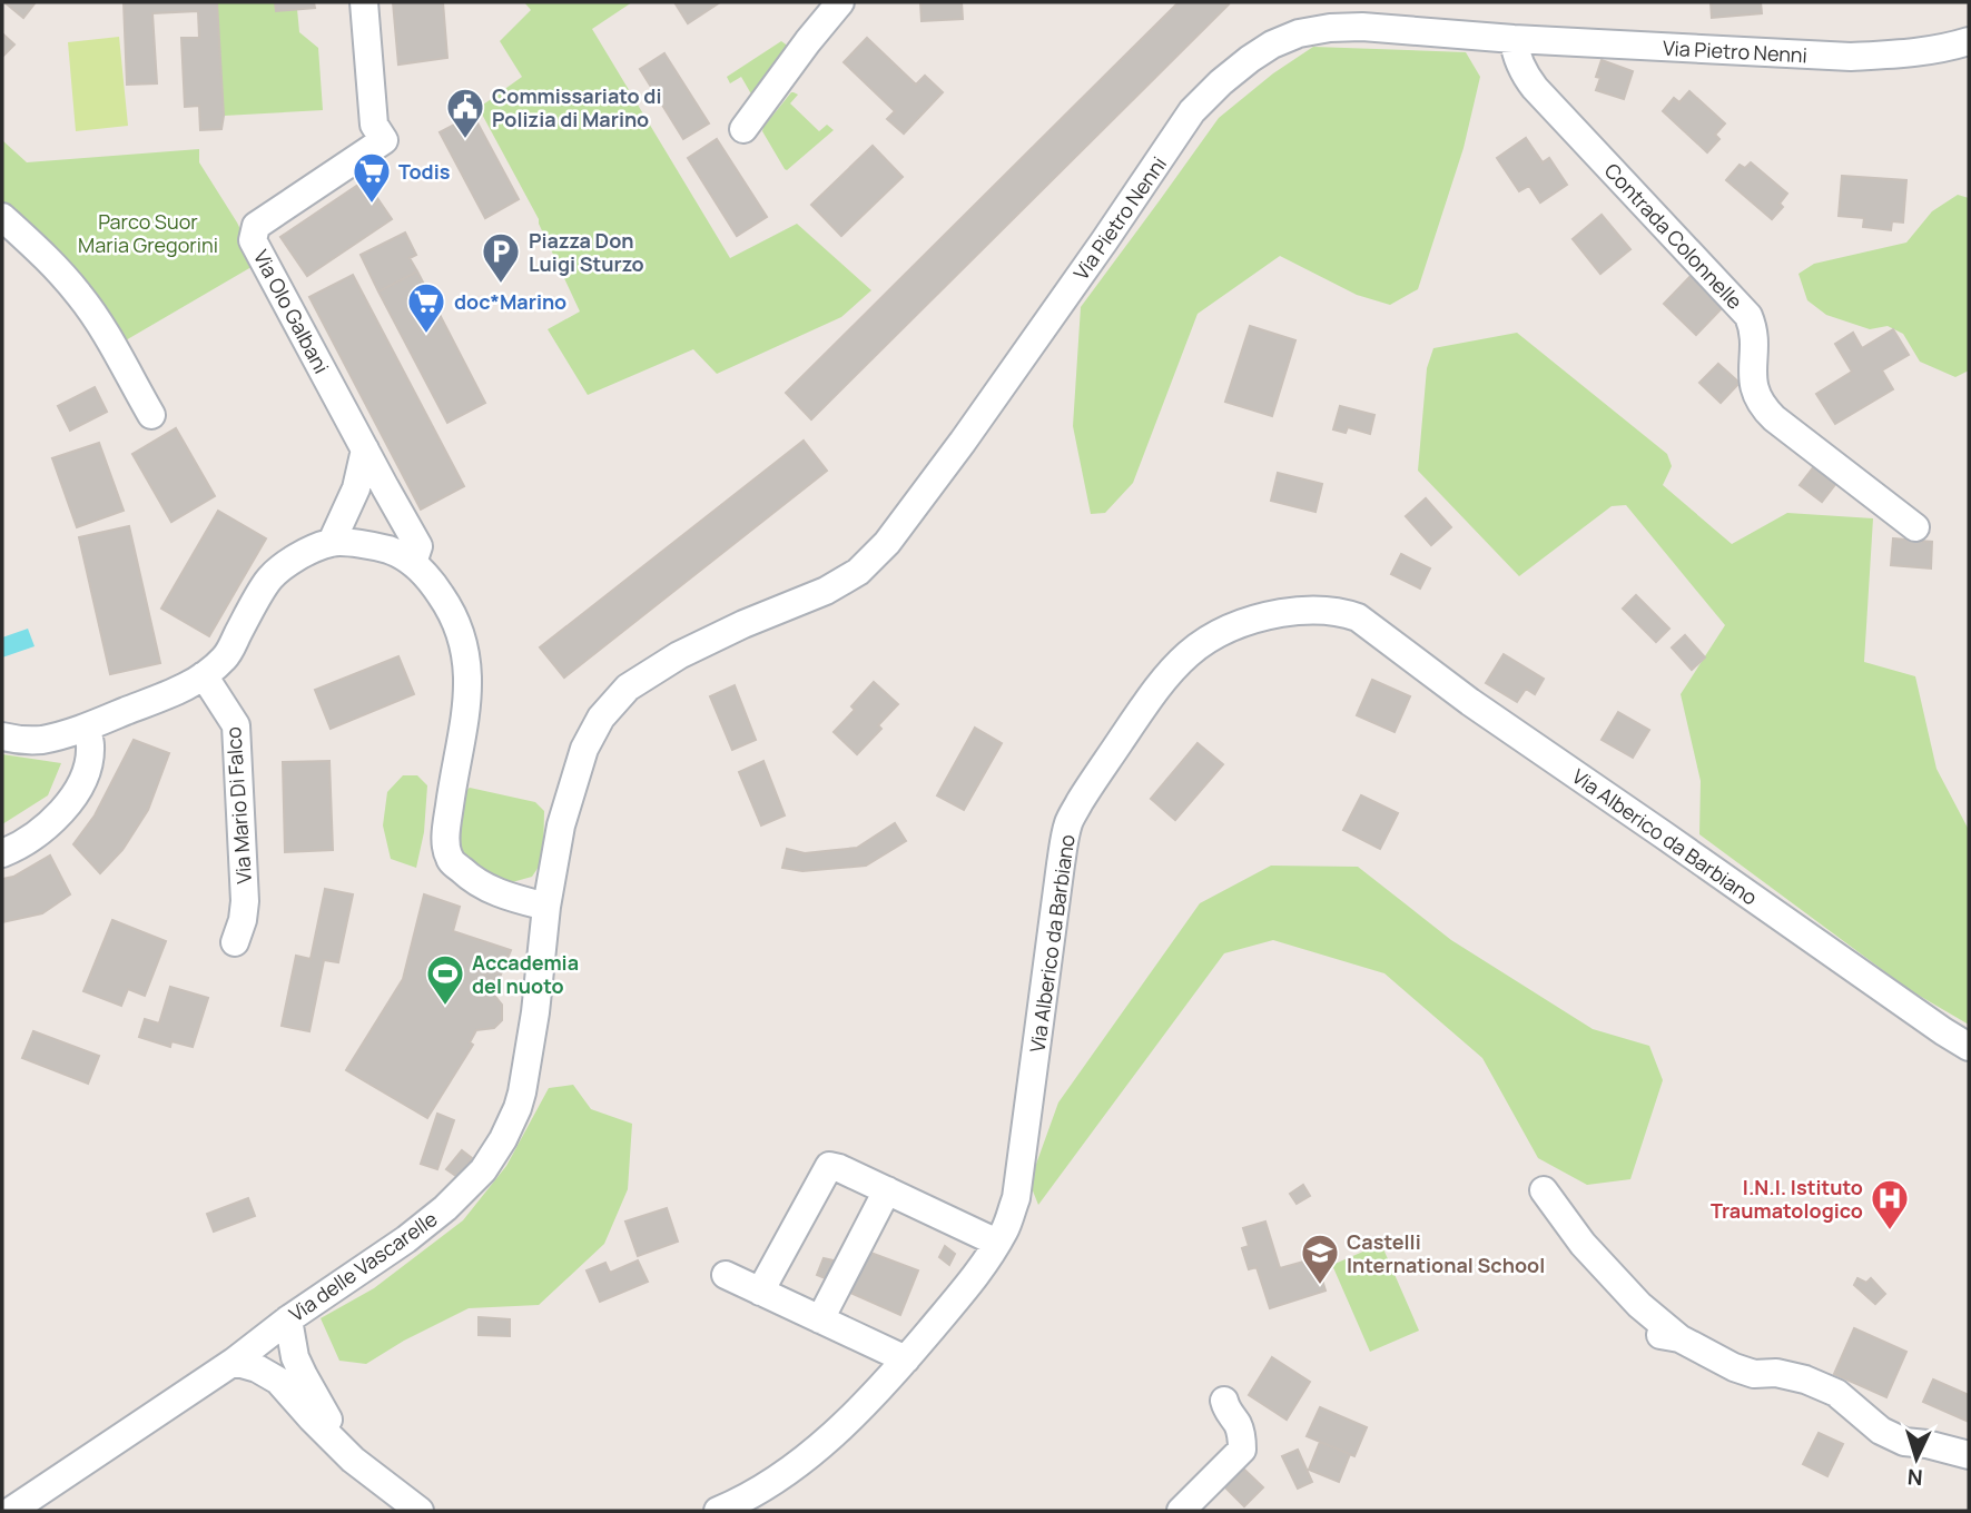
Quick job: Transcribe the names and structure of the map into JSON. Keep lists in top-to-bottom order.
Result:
{
  "streets": {
    "street": [
      "Via Pietro Nenni",
      "Contrada Colonnelle",
      "Via Olo Galbani",
      "Via Mario Di Falco",
      "Via Alberico da Barbiano",
      "Via delle Vascarelle"
    ]
  },
  "crossings": [
    ["Via Pietro Nenni", "Contrada Colonnelle"],
    ["Via Pietro Nenni", "Via delle Vascarelle"]
  ],
  "parks": ["Parco Suor Maria Gregorini"],
  "places": {
    "public building": ["Commissariato di Polizia di Marino"],
    "supermarket": ["Todis", "doc*Marino"],
    "parking": ["Piazza Don Luigi Sturzo"],
    "sports": ["Accademia del nuoto"],
    "hospital": ["I.N.I. Istituto Traumatologico"],
    "school or university": ["Castelli International School"]
  },
  "north": "bottom"
}
